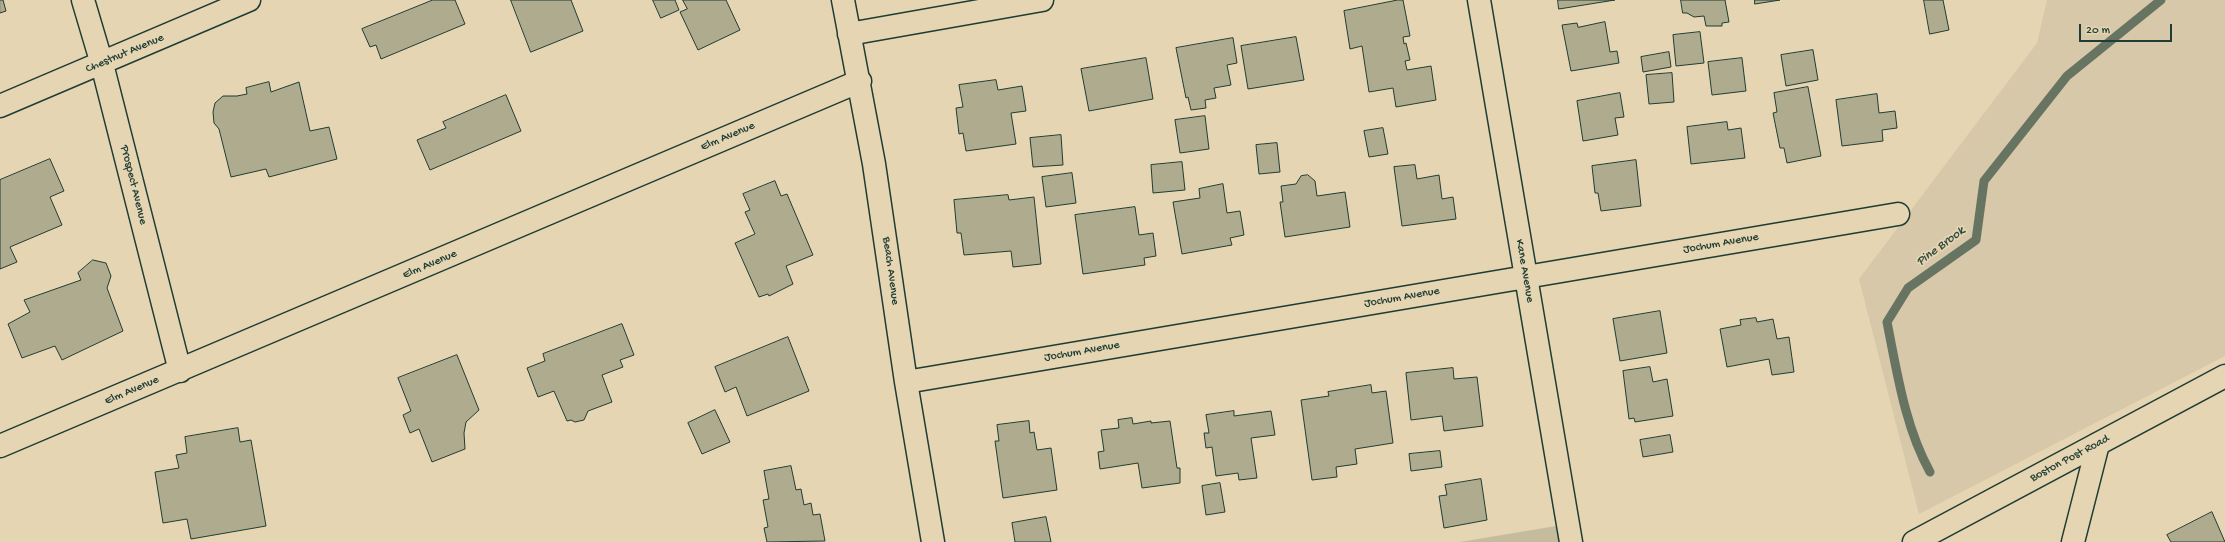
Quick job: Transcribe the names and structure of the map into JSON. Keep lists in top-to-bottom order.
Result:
{
  "streets": {
    "street": [
      "Chestnut Avenue",
      "Elm Avenue",
      "Prospect Avenue",
      "Jochum Avenue",
      "Beach Avenue",
      "Kane Avenue",
      "Boston Post Road"
    ]
  },
  "crossings": [
    ["Chestnut Avenue", "Prospect Avenue"],
    ["Elm Avenue", "Prospect Avenue"],
    ["Elm Avenue", "Beach Avenue"],
    ["Jochum Avenue", "Beach Avenue"],
    ["Jochum Avenue", "Kane Avenue"]
  ],
  "water": ["Pine Brook"],
  "scale_bar": "20 m"
}
